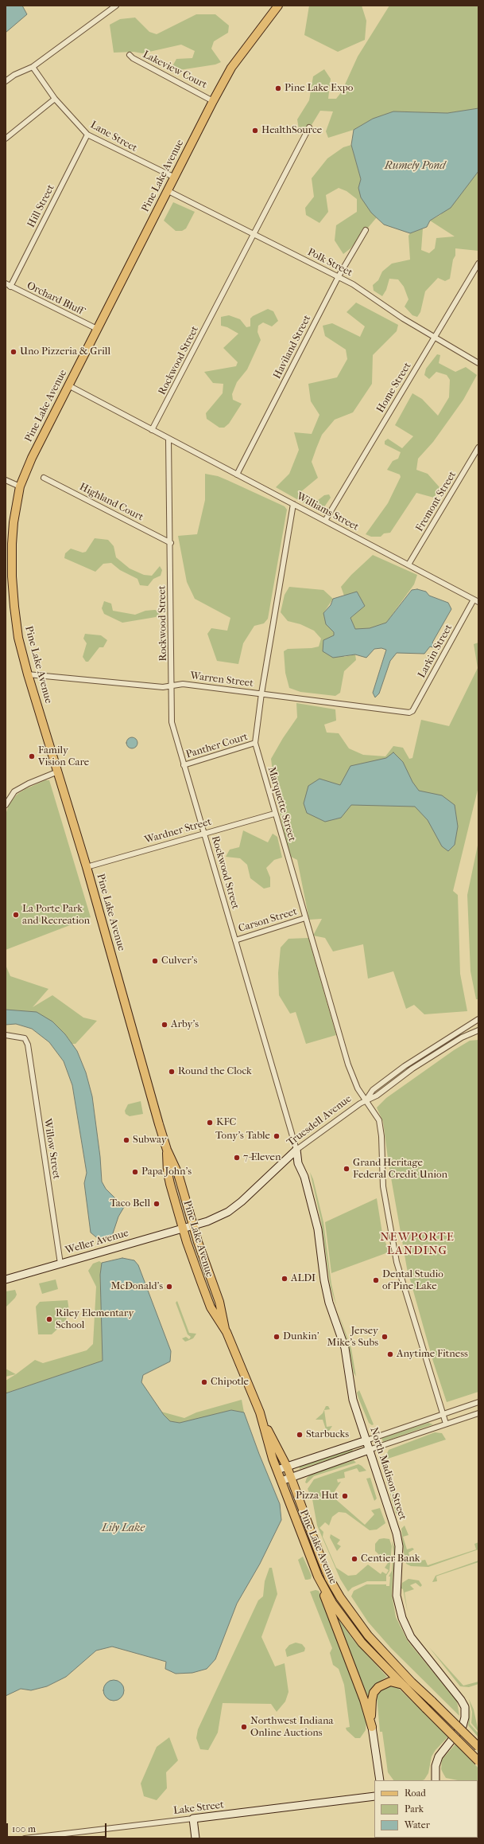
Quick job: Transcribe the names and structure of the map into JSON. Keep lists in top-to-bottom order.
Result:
{
  "streets": {
    "main road": ["Pine Lake Avenue"],
    "street": [
      "Lakeview Court",
      "Lane Street",
      "Hill Street",
      "Polk Street",
      "Orchard Bluff",
      "Haviland Street",
      "Rockwood Street",
      "Home Street",
      "Fremont Street",
      "Highland Court",
      "Williams Street",
      "Larkin Street",
      "Warren Street",
      "Panther Court",
      "Marquette Street",
      "Wardner Street",
      "Carson Street",
      "Truesdell Avenue",
      "Willow Street",
      "Weller Avenue",
      "North Madison Street",
      "Lake Street"
    ]
  },
  "crossings": [
    ["Lakeview Court", "Pine Lake Avenue"],
    ["Lane Street", "Pine Lake Avenue"],
    ["Lane Street", "Hill Street"],
    ["Pine Lake Avenue", "Polk Street"],
    ["Pine Lake Avenue", "Orchard Bluff"],
    ["Pine Lake Avenue", "Warren Street"],
    ["Pine Lake Avenue", "Wardner Street"],
    ["Pine Lake Avenue", "Truesdell Avenue"],
    ["Pine Lake Avenue", "Weller Avenue"],
    ["Hill Street", "Orchard Bluff"],
    ["Polk Street", "Haviland Street"],
    ["Polk Street", "Rockwood Street"],
    ["Polk Street", "Home Street"],
    ["Haviland Street", "Williams Street"],
    ["Rockwood Street", "Highland Court"],
    ["Rockwood Street", "Williams Street"],
    ["Rockwood Street", "Warren Street"],
    ["Rockwood Street", "Panther Court"],
    ["Rockwood Street", "Wardner Street"],
    ["Rockwood Street", "Carson Street"],
    ["Rockwood Street", "Truesdell Avenue"],
    ["Rockwood Street", "North Madison Street"],
    ["Home Street", "Williams Street"],
    ["Fremont Street", "Williams Street"],
    ["Williams Street", "Larkin Street"],
    ["Williams Street", "Marquette Street"],
    ["Larkin Street", "Warren Street"],
    ["Warren Street", "Marquette Street"],
    ["Panther Court", "Marquette Street"],
    ["Marquette Street", "Wardner Street"],
    ["Marquette Street", "Carson Street"],
    ["Marquette Street", "Truesdell Avenue"],
    ["Truesdell Avenue", "Weller Avenue"],
    ["Truesdell Avenue", "North Madison Street"],
    ["Willow Street", "Weller Avenue"]
  ],
  "districts": ["NEWPORTE LANDING"],
  "water": ["Rumely Pond", "Lily Lake"],
  "places": [
    "Pine Lake Expo",
    "HealthSource",
    "Uno Pizzeria & Grill",
    "Family Vision Care",
    "La Porte Park and Recreation",
    "Culver's",
    "Arby's",
    "Round the Clock",
    "KFC",
    "Tony's Table",
    "Subway",
    "7-Eleven",
    "Grand Heritage Federal Credit Union",
    "Papa John's",
    "Taco Bell",
    "ALDI",
    "Dental Studio of Pine Lake",
    "McDonald's",
    "Riley Elementary School",
    "Dunkin'",
    "Jersey Mike's Subs",
    "Anytime Fitness",
    "Chipotle",
    "Starbucks",
    "Pizza Hut",
    "Centier Bank",
    "Northwest Indiana Online Auctions"
  ],
  "legend": ["Road", "Park", "Water"],
  "scale_bar": "100 m"
}
